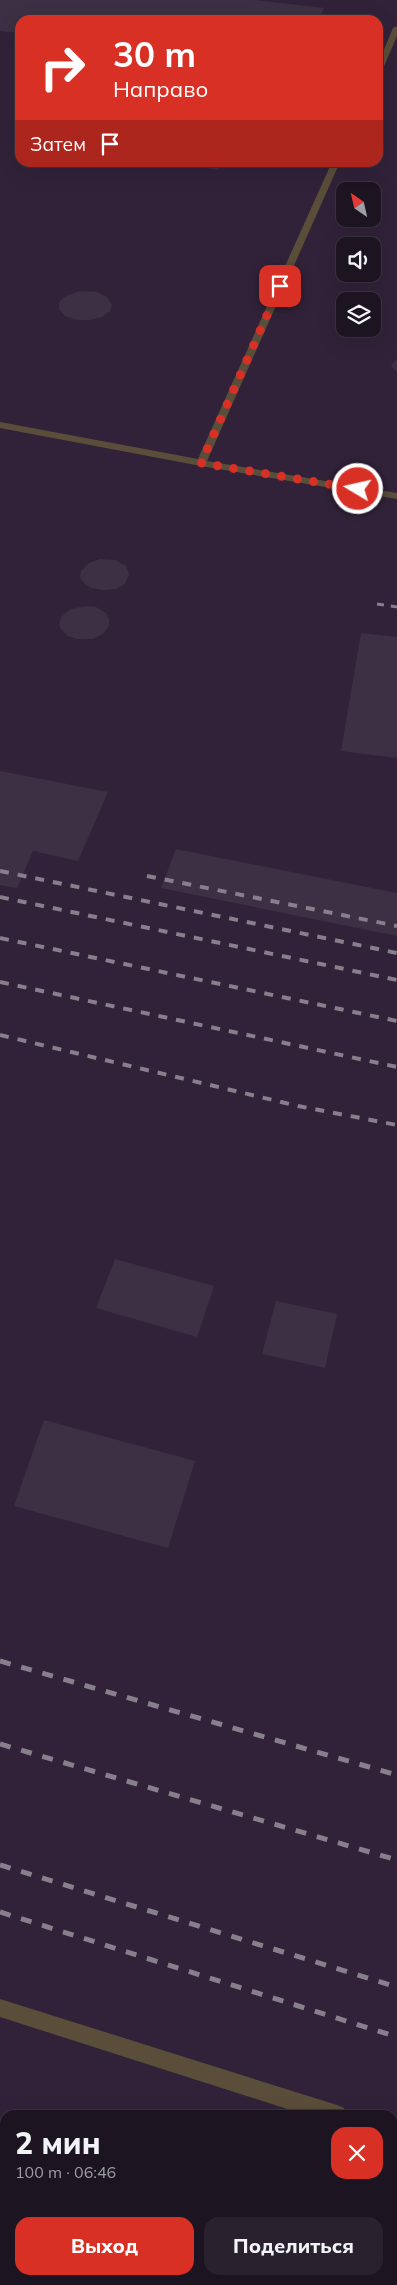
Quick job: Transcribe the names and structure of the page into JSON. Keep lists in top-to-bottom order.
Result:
{
  "north": "top left",
  "page": {
    "turn": ["30 m", "Направо"],
    "then": "Затем",
    "heading": ["2 мин", "100 m · 06:46"],
    "buttons": ["Выход", "Поделиться"]
  }
}
